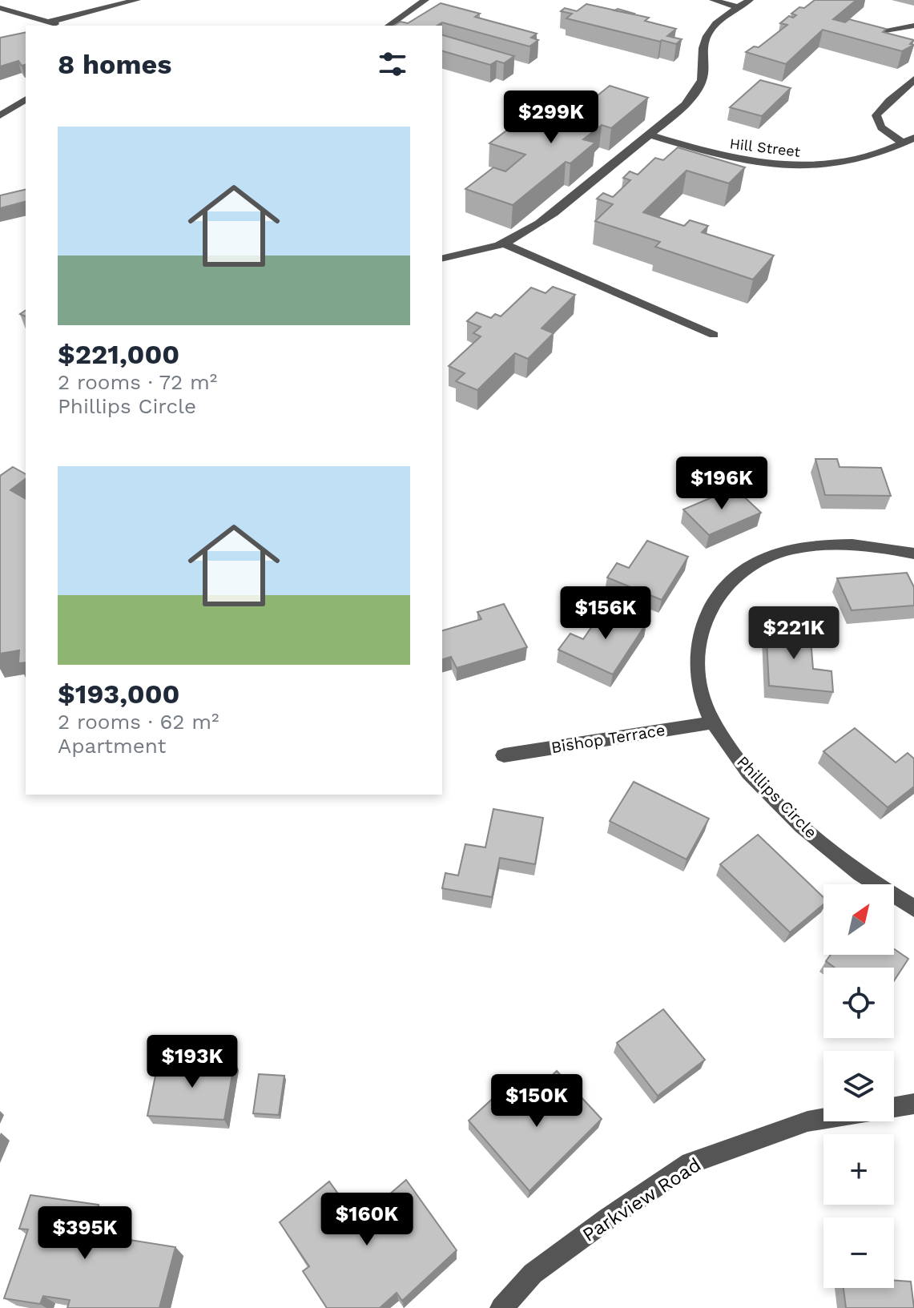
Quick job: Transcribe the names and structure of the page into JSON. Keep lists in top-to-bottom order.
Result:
{
  "streets": {
    "street": [
      "Hill Street",
      "Bishop Terrace",
      "Phillips Circle",
      "Parkview Road"
    ]
  },
  "crossings": [
    ["Bishop Terrace", "Phillips Circle"]
  ],
  "north": "top right",
  "page": {
    "heading": "8 homes",
    "price": [
      "$299K",
      "$196K",
      "$156K",
      "$221K",
      "$193K",
      "$150K",
      "$160K",
      "$395K"
    ],
    "list": [
      {
        "name": "$221,000",
        "note": "2 rooms · 72 m² · Phillips Circle"
      },
      {
        "name": "$193,000",
        "note": "2 rooms · 62 m² · Apartment"
      }
    ],
    "map_buttons": ["+", "−"]
  }
}
